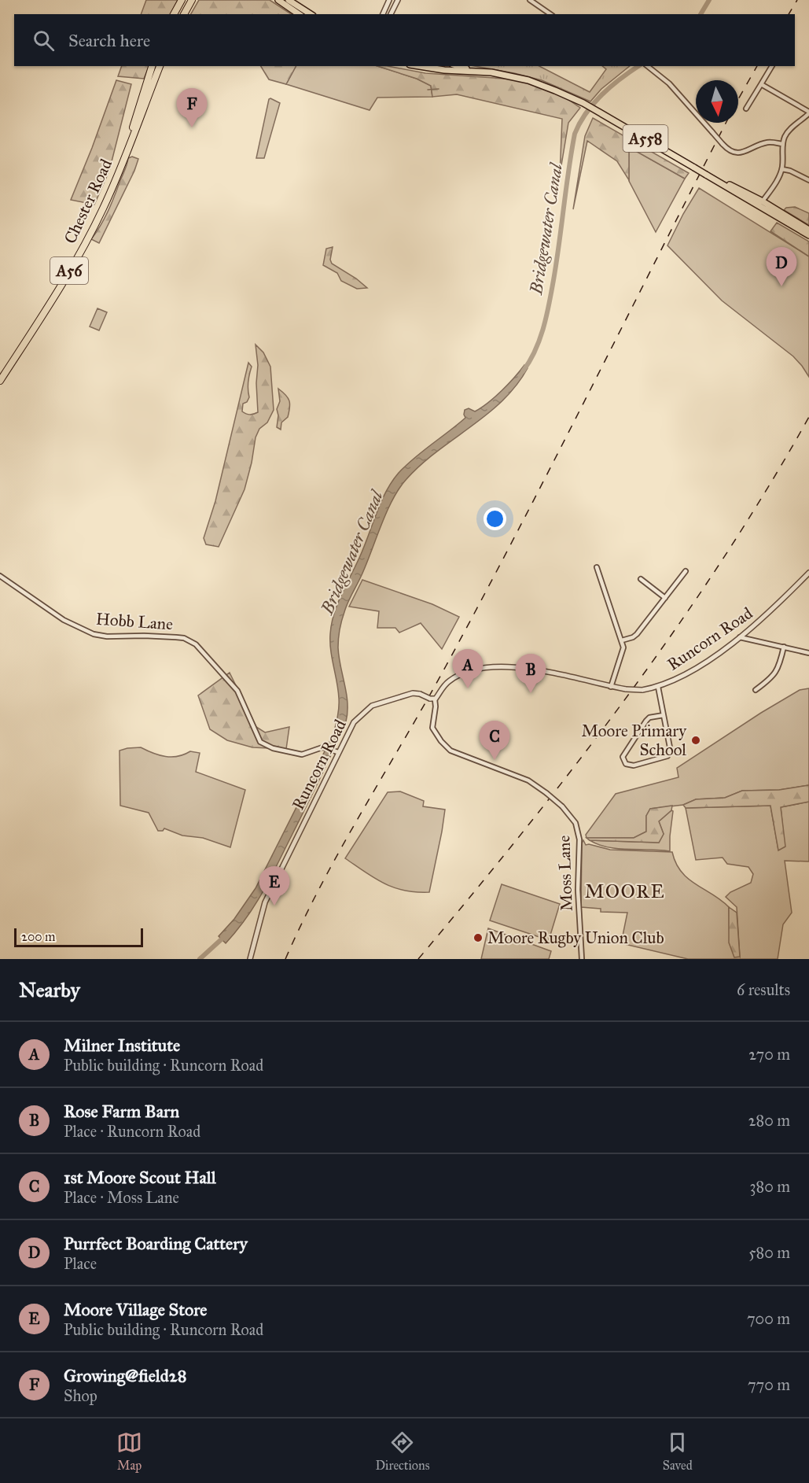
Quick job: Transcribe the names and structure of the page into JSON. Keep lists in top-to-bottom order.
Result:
{
  "streets": {
    "highway": ["Chester Road", "A56"],
    "main road": ["A558"],
    "street": ["Hobb Lane", "Runcorn Road", "Moss Lane"]
  },
  "crossings": [
    ["Hobb Lane", "Runcorn Road"],
    ["Runcorn Road", "Moss Lane"]
  ],
  "districts": ["MOORE"],
  "water": ["Bridgewater Canal"],
  "places": ["Moore Primary School", "Moore Rugby Union Club"],
  "scale_bar": "200 m",
  "north": "bottom",
  "page": {
    "search": "Search here",
    "pins": [
      "F",
      "D",
      "A",
      "B",
      "C",
      "E"
    ],
    "scale": "200 m",
    "heading": ["Nearby", "6 results"],
    "list": [
      {
        "mark": "A",
        "name": "Milner Institute",
        "note": "Public building · Runcorn Road",
        "value": "270 m"
      },
      {
        "mark": "B",
        "name": "Rose Farm Barn",
        "note": "Place · Runcorn Road",
        "value": "280 m"
      },
      {
        "mark": "C",
        "name": "1st Moore Scout Hall",
        "note": "Place · Moss Lane",
        "value": "380 m"
      },
      {
        "mark": "D",
        "name": "Purrfect Boarding Cattery",
        "note": "Place",
        "value": "580 m"
      },
      {
        "mark": "E",
        "name": "Moore Village Store",
        "note": "Public building · Runcorn Road",
        "value": "700 m"
      },
      {
        "mark": "F",
        "name": "Growing@field28",
        "note": "Shop",
        "value": "770 m"
      }
    ],
    "nav": ["Map", "Directions", "Saved"]
  }
}
